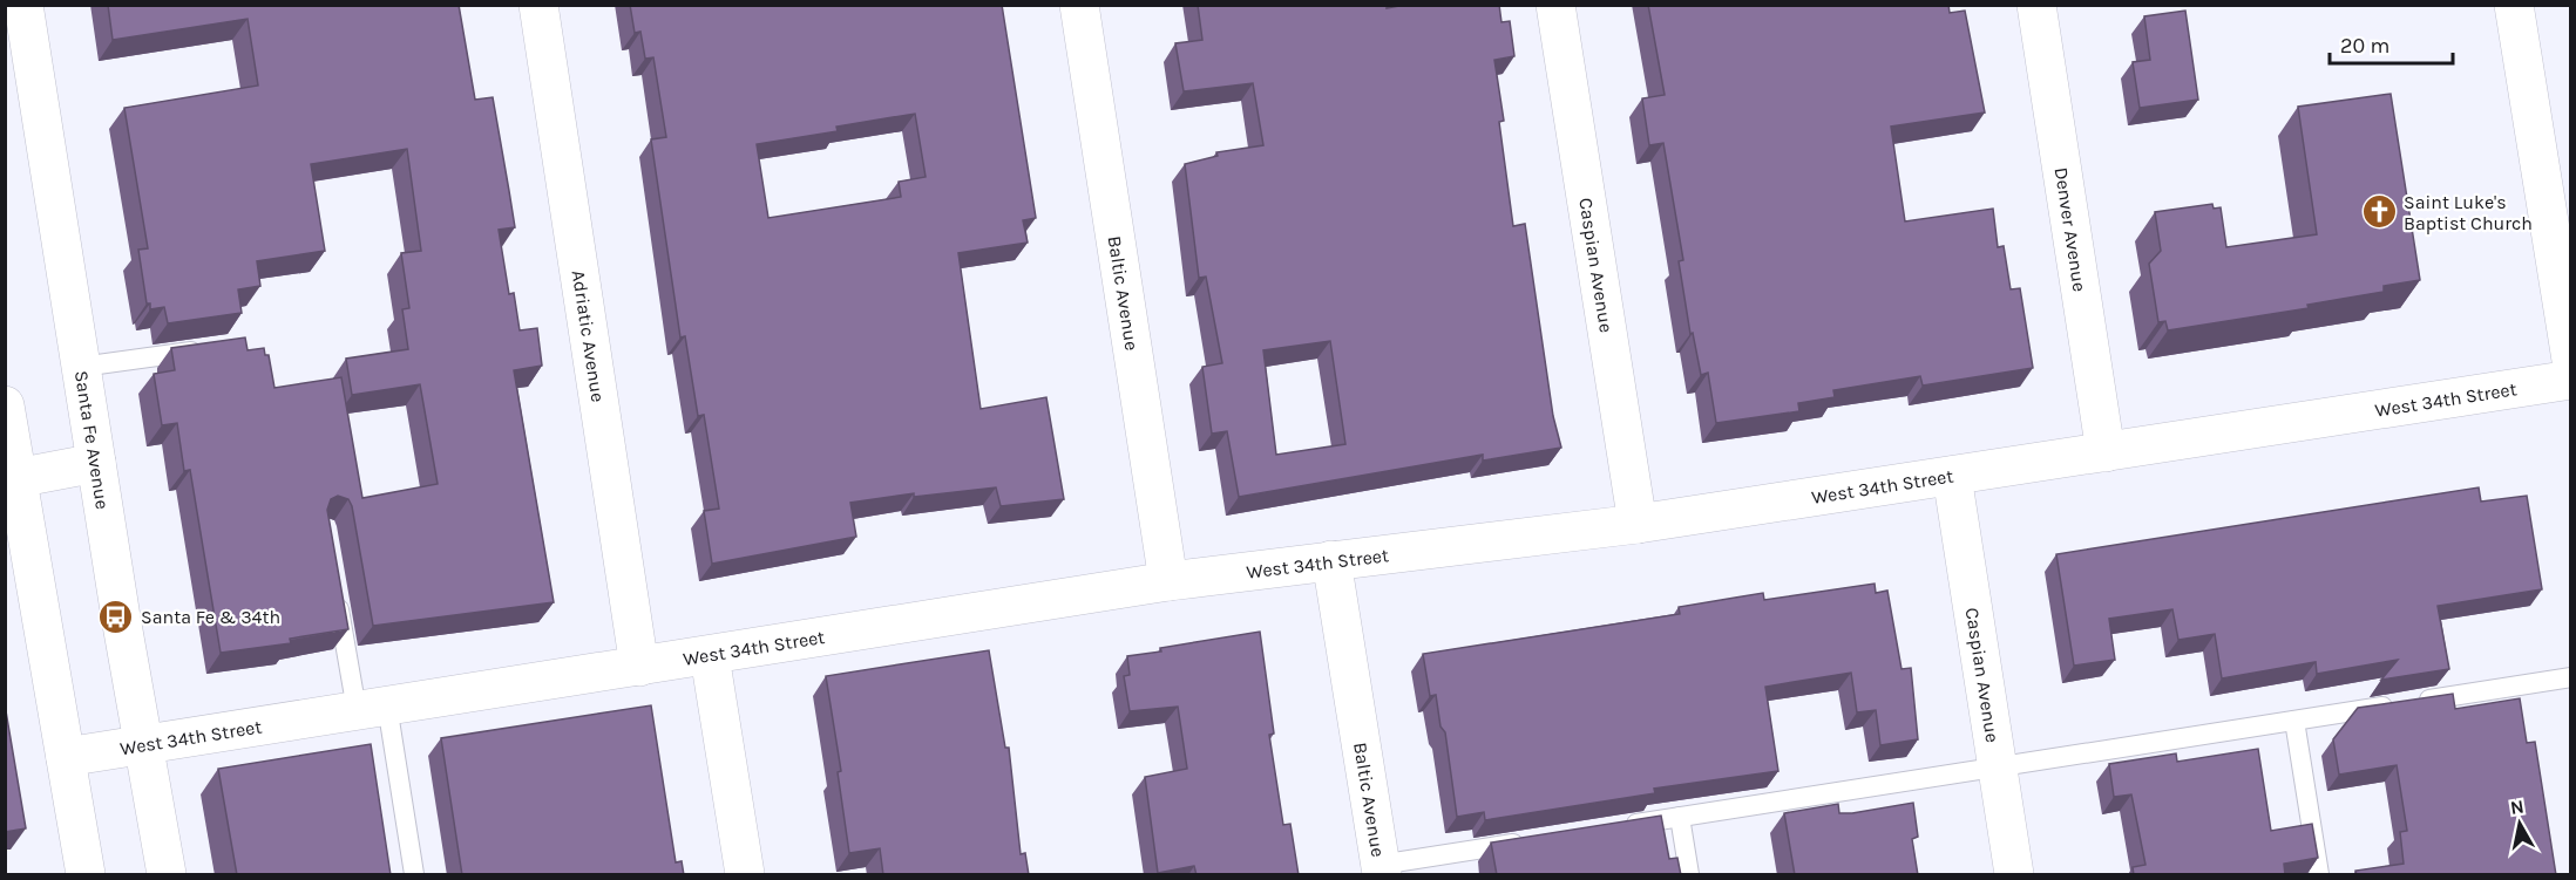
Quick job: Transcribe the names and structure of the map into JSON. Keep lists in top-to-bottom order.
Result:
{
  "streets": {
    "street": [
      "Denver Avenue",
      "Caspian Avenue",
      "Baltic Avenue",
      "Adriatic Avenue",
      "West 34th Street",
      "Santa Fe Avenue"
    ]
  },
  "crossings": [
    ["Denver Avenue", "West 34th Street"],
    ["Caspian Avenue", "West 34th Street"],
    ["Baltic Avenue", "West 34th Street"],
    ["Adriatic Avenue", "West 34th Street"],
    ["West 34th Street", "Santa Fe Avenue"]
  ],
  "places": {
    "church": ["Saint Luke's Baptist Church"],
    "bus stop": ["Santa Fe & 34th"]
  },
  "scale_bar": "20 m",
  "north": "top"
}
